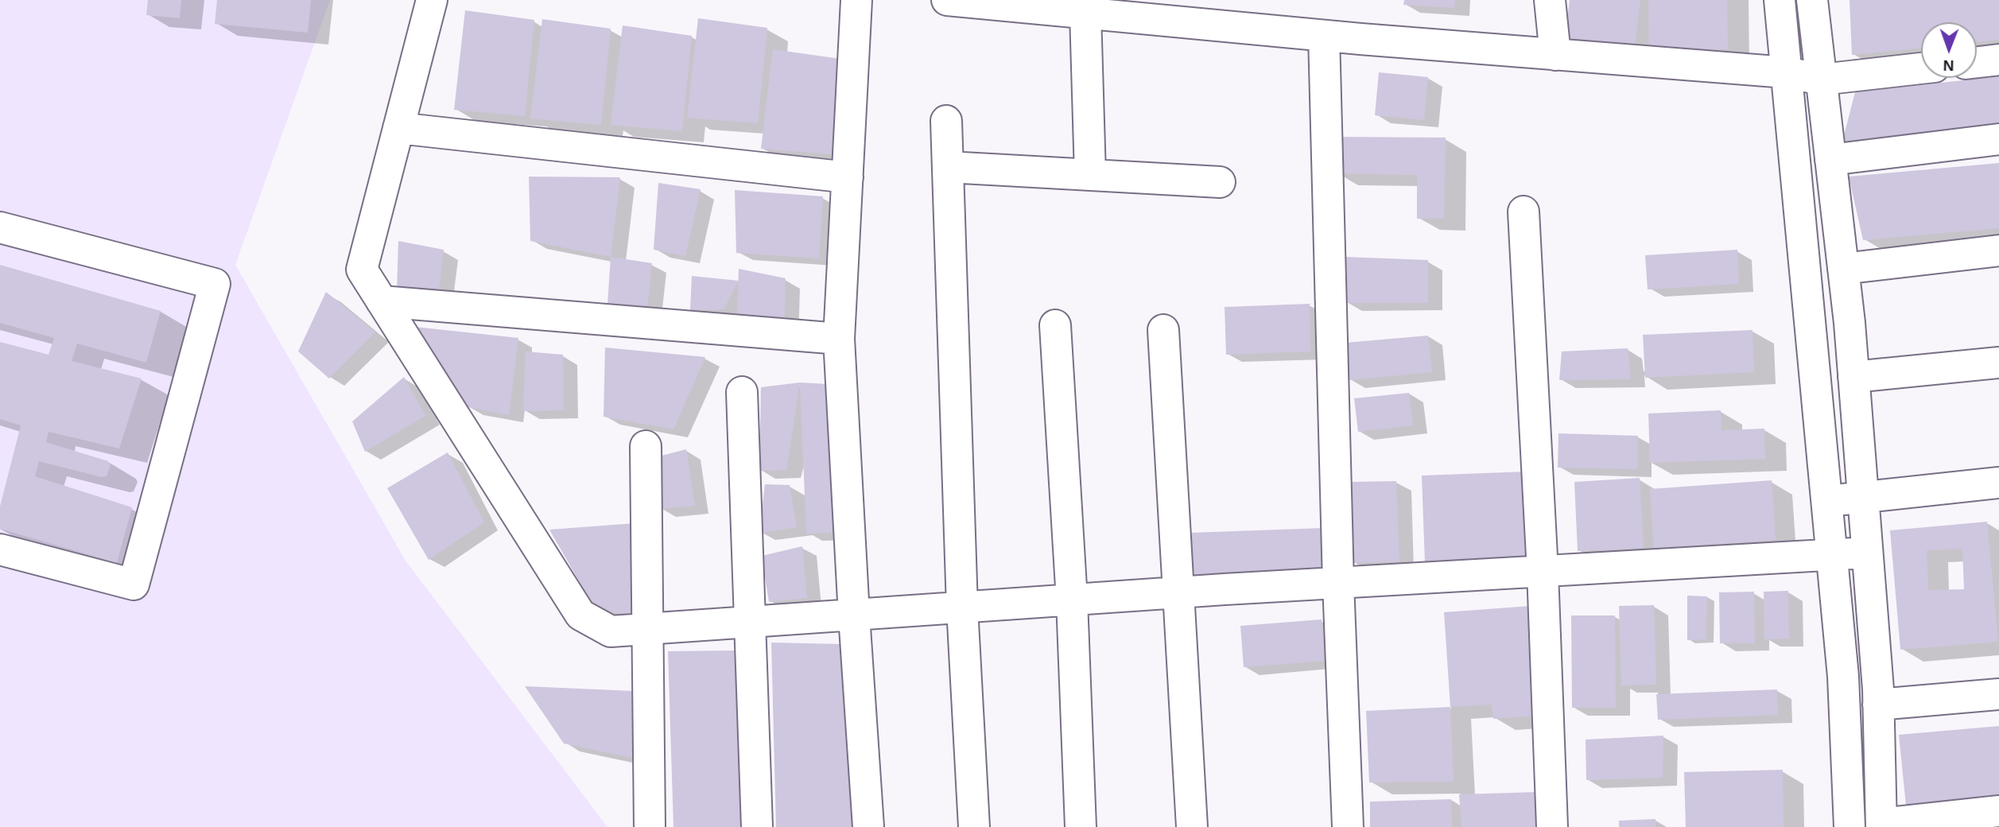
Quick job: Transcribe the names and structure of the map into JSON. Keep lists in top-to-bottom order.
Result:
{
  "north": "bottom"
}
